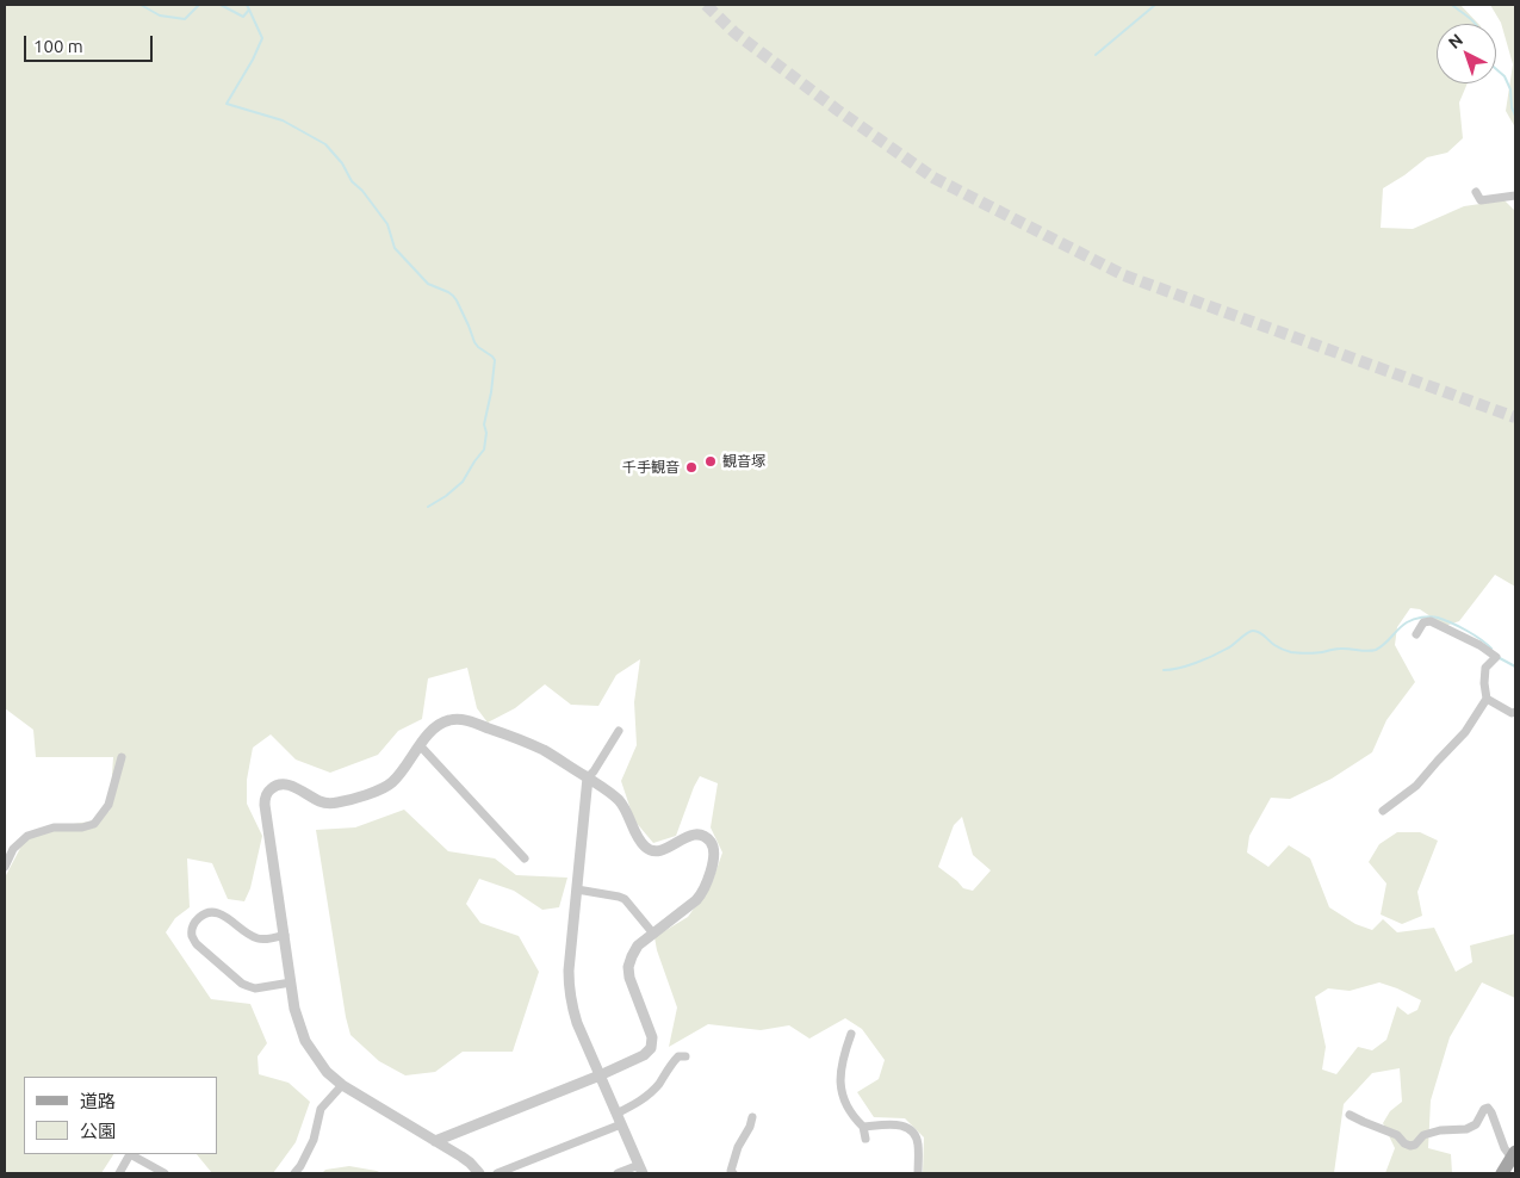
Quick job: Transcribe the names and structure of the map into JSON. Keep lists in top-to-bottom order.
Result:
{
  "places": ["観音塚", "千手観音"],
  "legend": ["道路", "公園"],
  "scale_bar": "100 m",
  "north": "top left"
}
